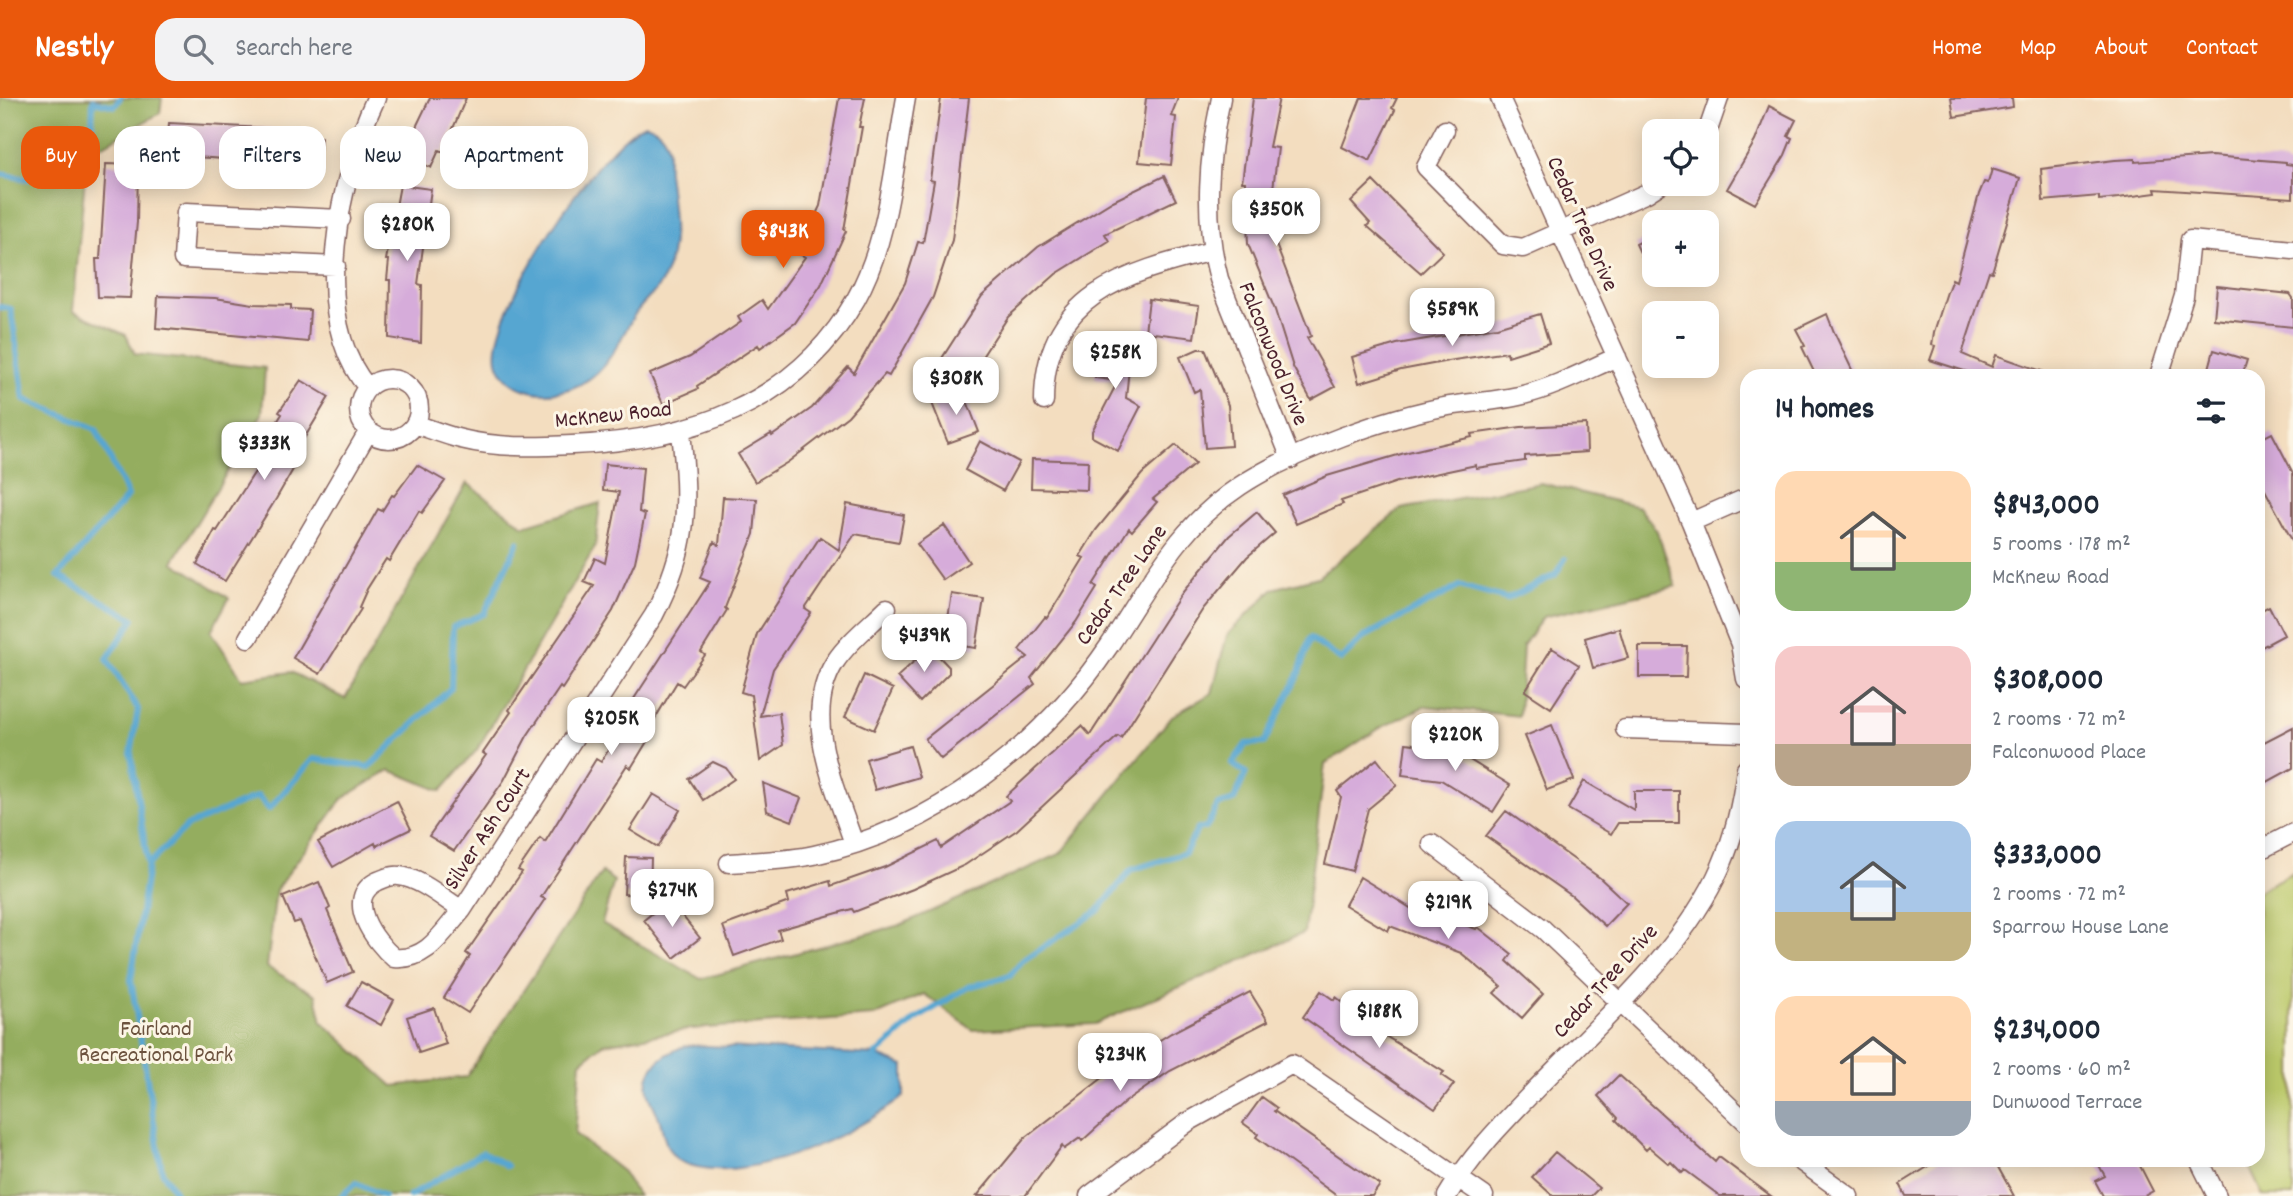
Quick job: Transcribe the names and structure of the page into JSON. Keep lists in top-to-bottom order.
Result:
{
  "streets": {
    "street": [
      "Cedar Tree Drive",
      "Falconwood Drive",
      "McKnew Road",
      "Cedar Tree Lane",
      "Silver Ash Court"
    ]
  },
  "crossings": [
    ["Cedar Tree Drive", "Cedar Tree Lane"],
    ["Falconwood Drive", "Cedar Tree Lane"],
    ["McKnew Road", "Silver Ash Court"]
  ],
  "parks": ["Fairland Recreational Park"],
  "page": {
    "header": "Nestly",
    "search": "Search here",
    "nav": [
      "Home",
      "Map",
      "About",
      "Contact"
    ],
    "map_buttons": ["+", "−"],
    "chip": [
      "Buy",
      "Rent",
      "Filters",
      "New",
      "Apartment"
    ],
    "price": [
      "$350K",
      "$280K",
      "$843K",
      "$589K",
      "$258K",
      "$308K",
      "$333K",
      "$439K",
      "$205K",
      "$220K",
      "$274K",
      "$219K",
      "$188K",
      "$234K"
    ],
    "heading": "14 homes",
    "list": [
      {
        "name": "$843,000",
        "note": "5 rooms · 178 m² · McKnew Road"
      },
      {
        "name": "$308,000",
        "note": "2 rooms · 72 m² · Falconwood Place"
      },
      {
        "name": "$333,000",
        "note": "2 rooms · 72 m² · Sparrow House Lane"
      },
      {
        "name": "$234,000",
        "note": "2 rooms · 60 m² · Dunwood Terrace"
      }
    ]
  }
}
